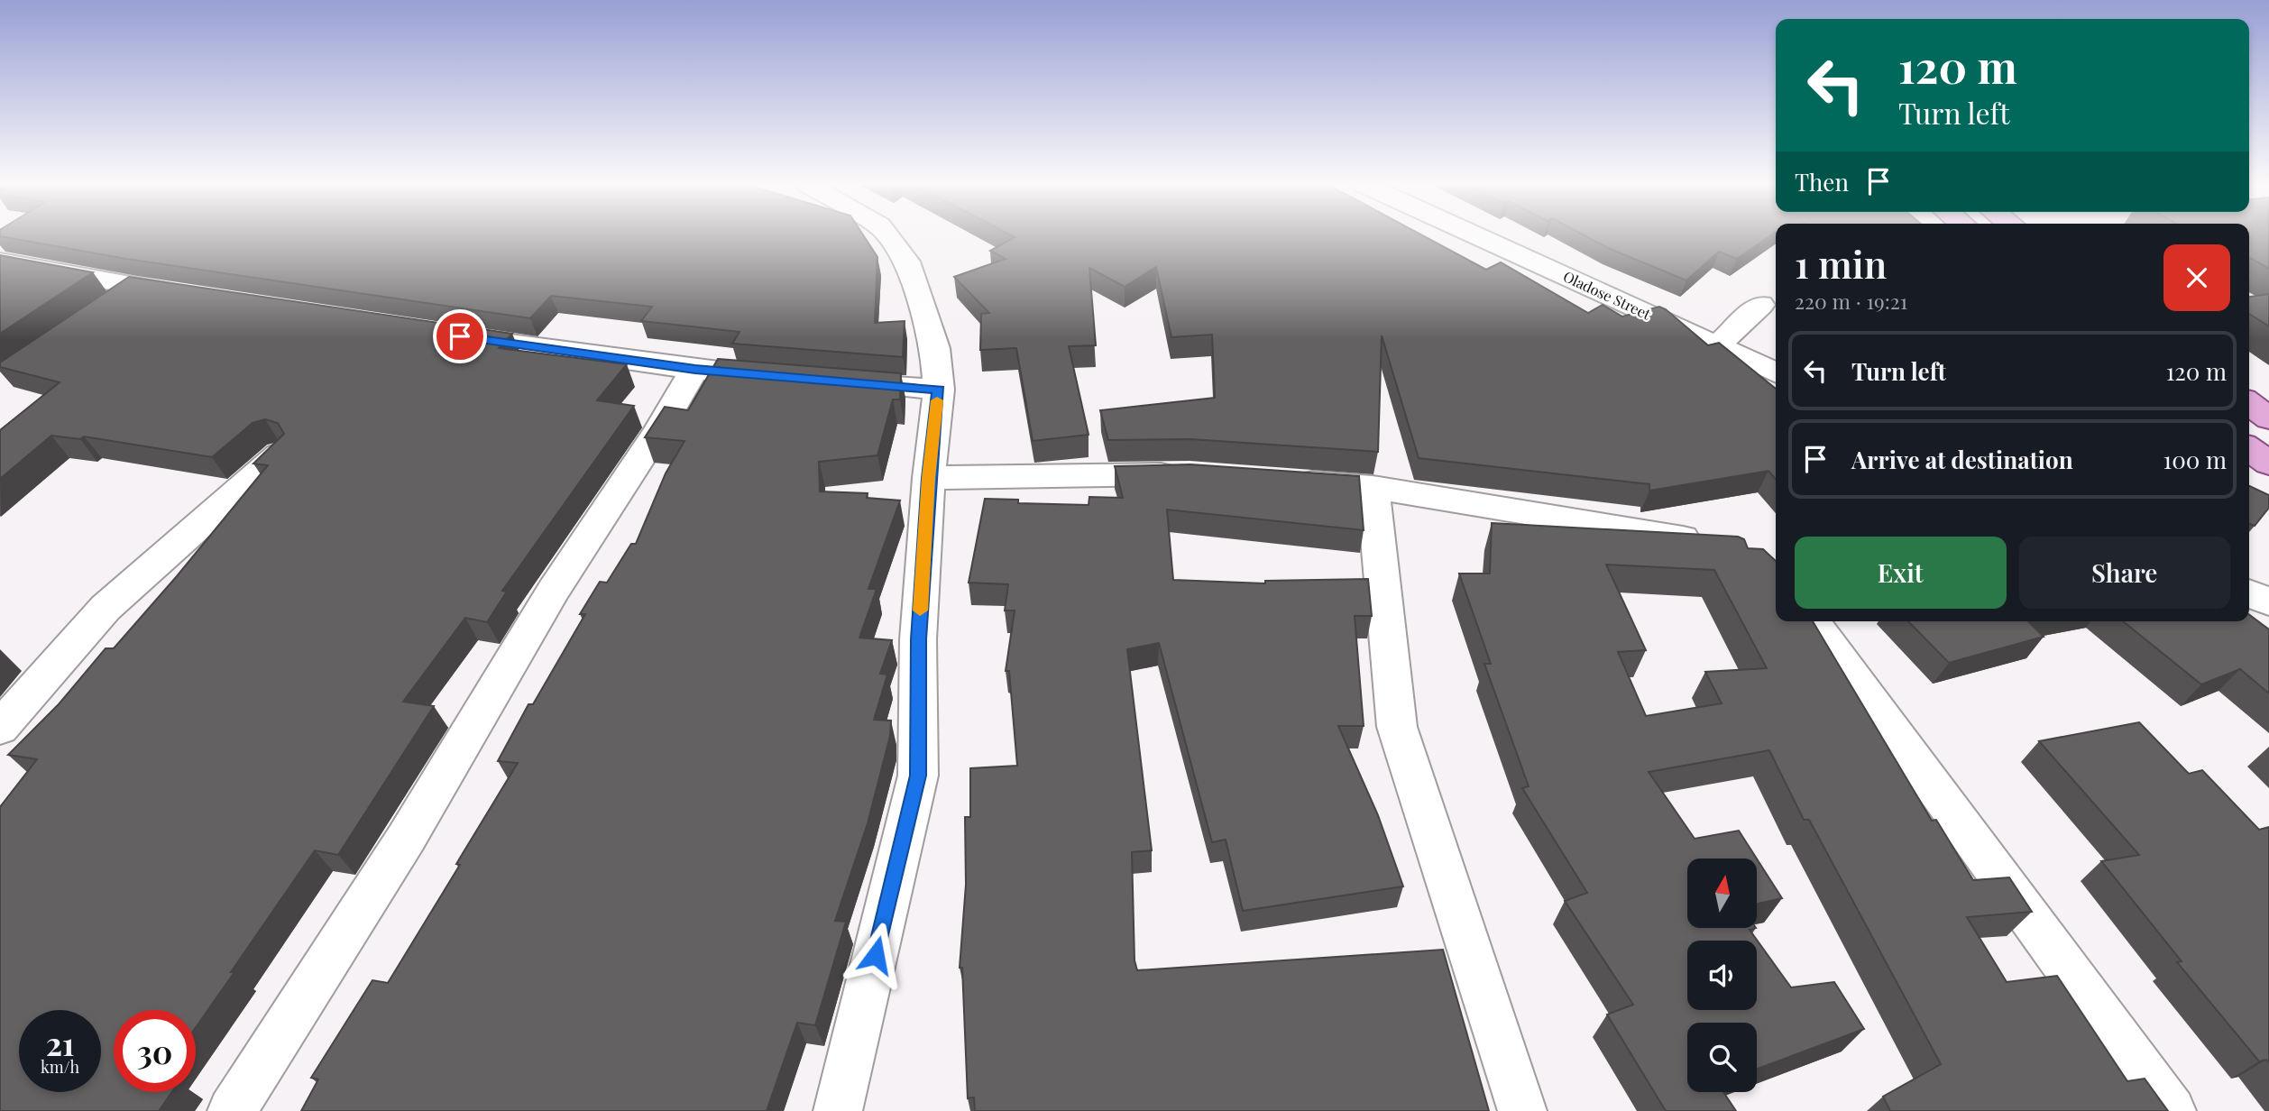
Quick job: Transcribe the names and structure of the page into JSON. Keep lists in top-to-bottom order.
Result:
{
  "streets": {
    "street": ["Oladose Street"]
  },
  "north": "top",
  "page": {
    "turn": ["120 m", "Turn left"],
    "then": "Then",
    "heading": ["1 min", "220 m · 19:21"],
    "list": [
      {
        "name": "Turn left",
        "value": "120 m"
      },
      {
        "name": "Arrive at destination",
        "value": "100 m"
      }
    ],
    "buttons": ["Exit", "Share"],
    "speed": "21 km/h",
    "limit": "30"
  }
}
